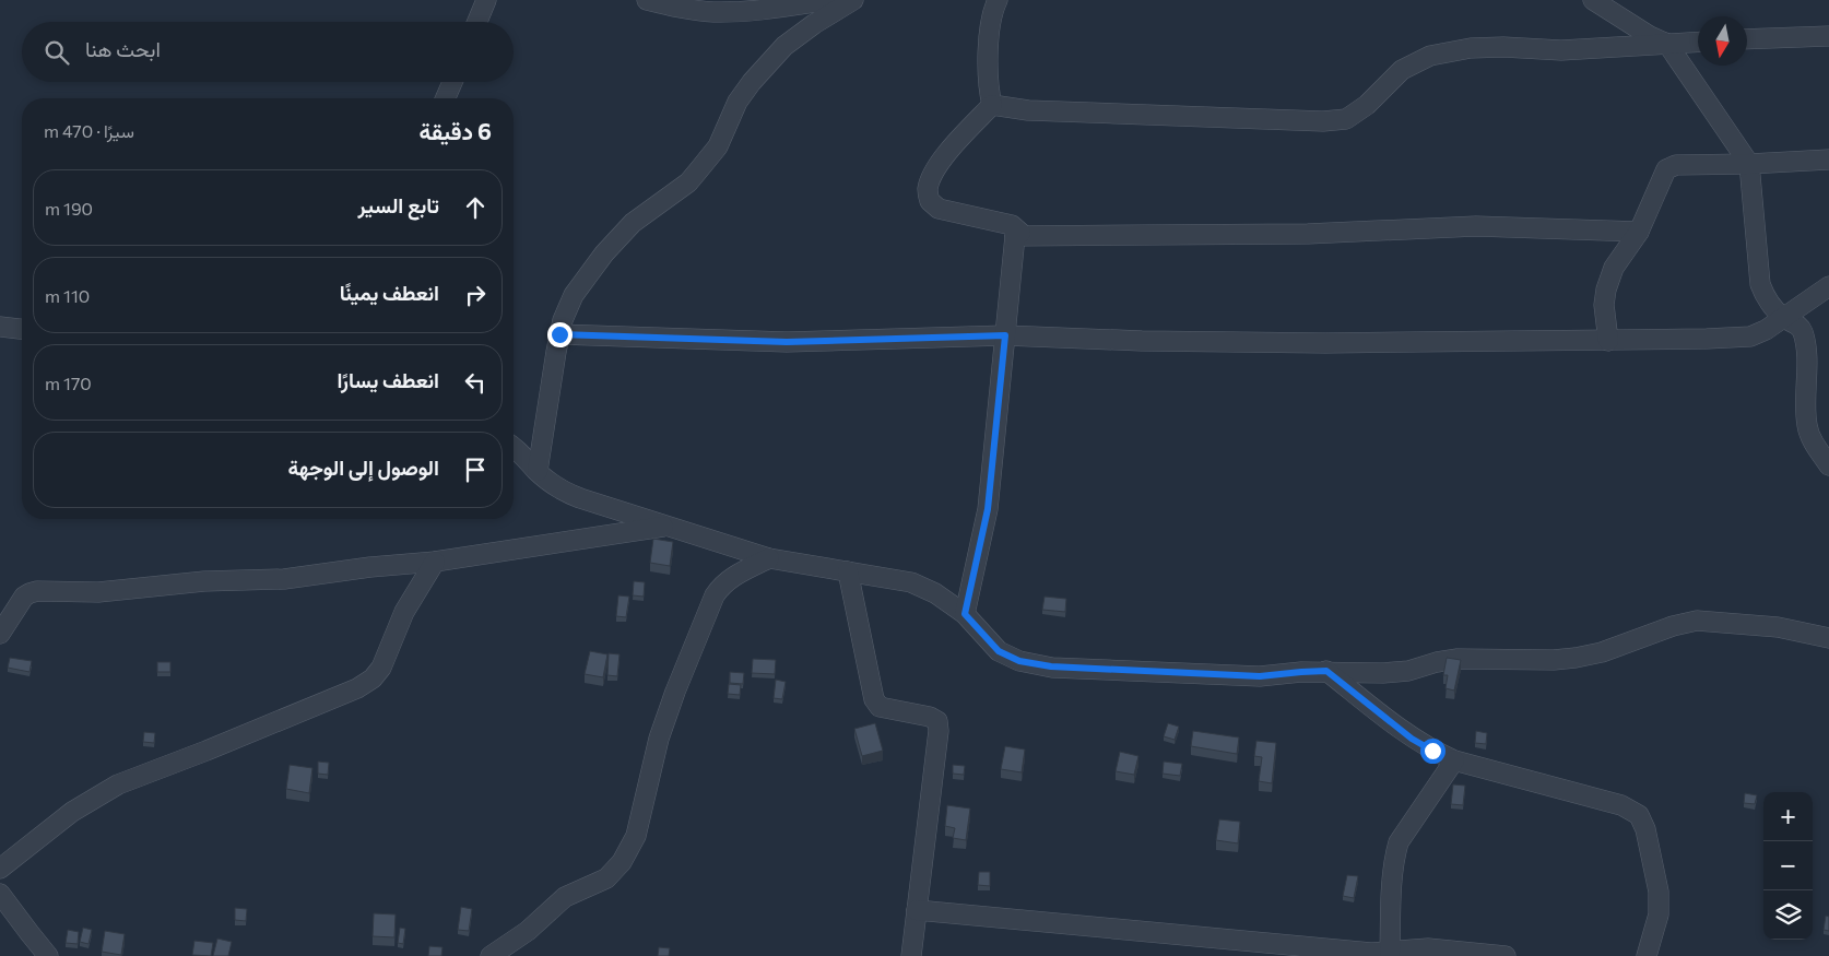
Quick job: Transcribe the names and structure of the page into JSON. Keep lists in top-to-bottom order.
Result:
{
  "north": "bottom",
  "page": {
    "search": "ابحث هنا",
    "heading": ["6 دقيقة", "سيرًا · 470 m"],
    "list": [
      ["تابع السير", "190 m"],
      ["انعطف يمينًا", "110 m"],
      ["انعطف يسارًا", "170 m"],
      "الوصول إلى الوجهة"
    ],
    "map_buttons": ["+", "−"]
  }
}
